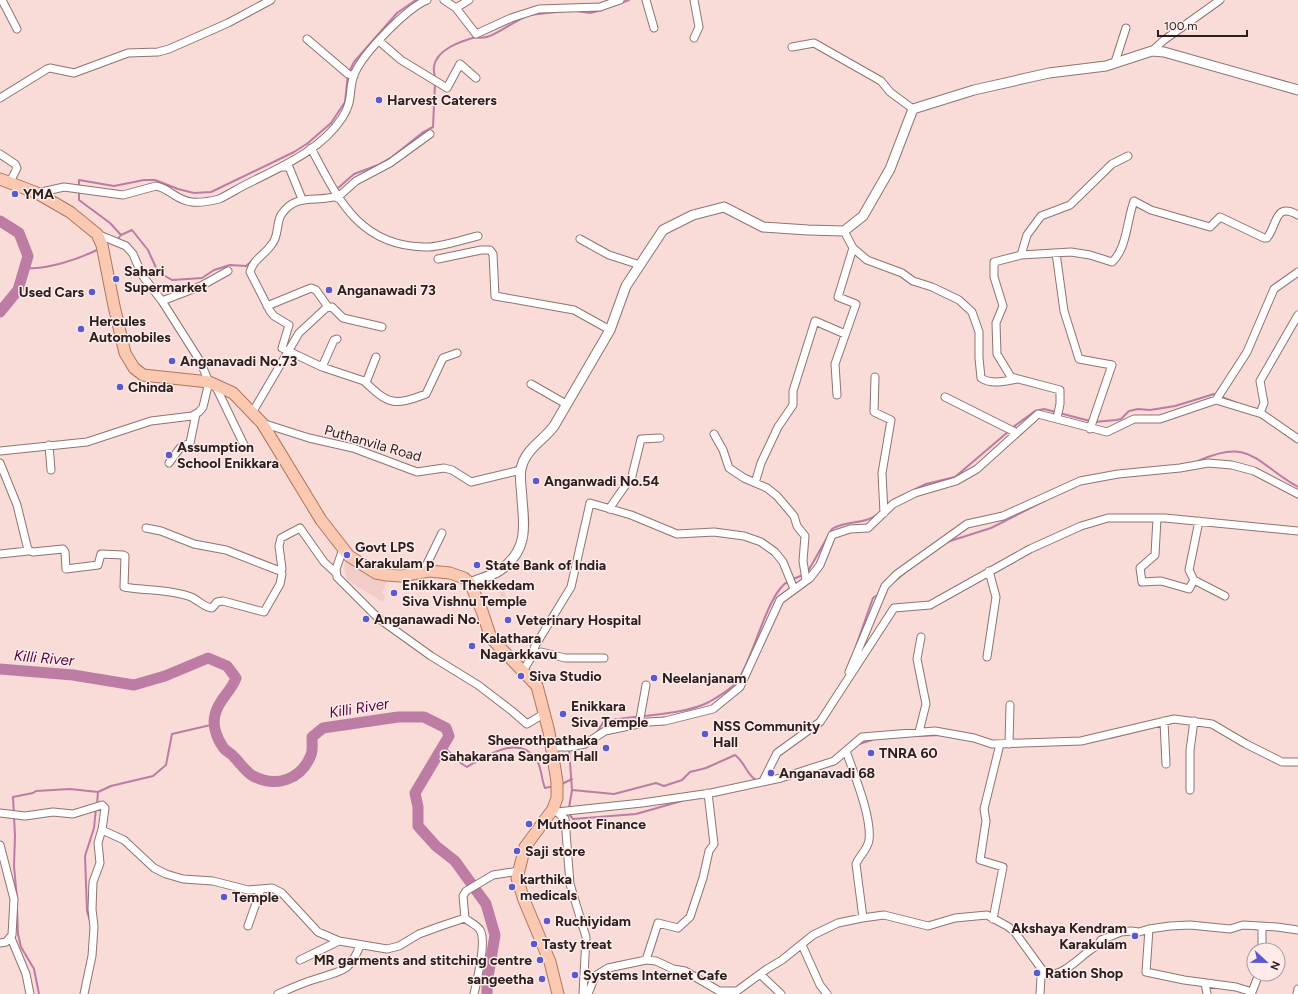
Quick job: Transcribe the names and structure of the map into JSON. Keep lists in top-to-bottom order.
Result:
{
  "streets": {
    "street": ["Puthanvila Road"]
  },
  "water": ["Killi River"],
  "places": [
    "Harvest Caterers",
    "YMA",
    "Sahari Supermarket",
    "Anganawadi 73",
    "Used Cars",
    "Hercules Automobiles",
    "Anganavadi No.73",
    "Chinda",
    "Assumption School Enikkara",
    "Anganwadi No.54",
    "Govt LPS Karakulam p",
    "State Bank of India",
    "Enikkara Thekkedam Siva Vishnu Temple",
    "Anganawadi No.",
    "Veterinary Hospital",
    "Kalathara Nagarkkavu",
    "Siva Studio",
    "Neelanjanam",
    "Enikkara Siva Temple",
    "NSS Community Hall",
    "Sheerothpathaka Sahakarana Sangam Hall",
    "TNRA 60",
    "Anganavadi 68",
    "Muthoot Finance",
    "Saji store",
    "karthika medicals",
    "Temple",
    "Ruchiyidam",
    "Akshaya Kendram Karakulam",
    "Tasty treat",
    "MR garments and stitching centre",
    "Ration Shop",
    "Systems Internet Cafe",
    "sangeetha"
  ],
  "scale_bar": "100 m",
  "north": "right"
}
